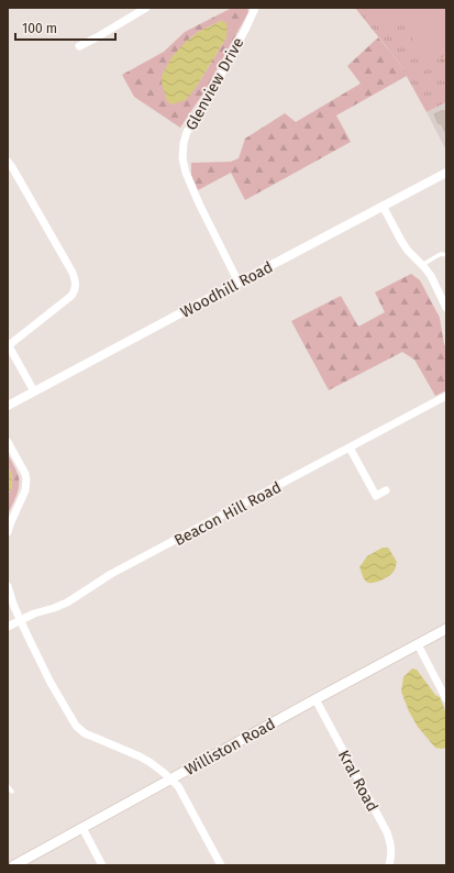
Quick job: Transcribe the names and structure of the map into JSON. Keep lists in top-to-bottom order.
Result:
{
  "streets": {
    "main road": ["Williston Road"],
    "street": [
      "Glenview Drive",
      "Woodhill Road",
      "Beacon Hill Road",
      "Kral Road"
    ]
  },
  "crossings": [
    ["Glenview Drive", "Woodhill Road"],
    ["Williston Road", "Kral Road"]
  ],
  "scale_bar": "100 m"
}
